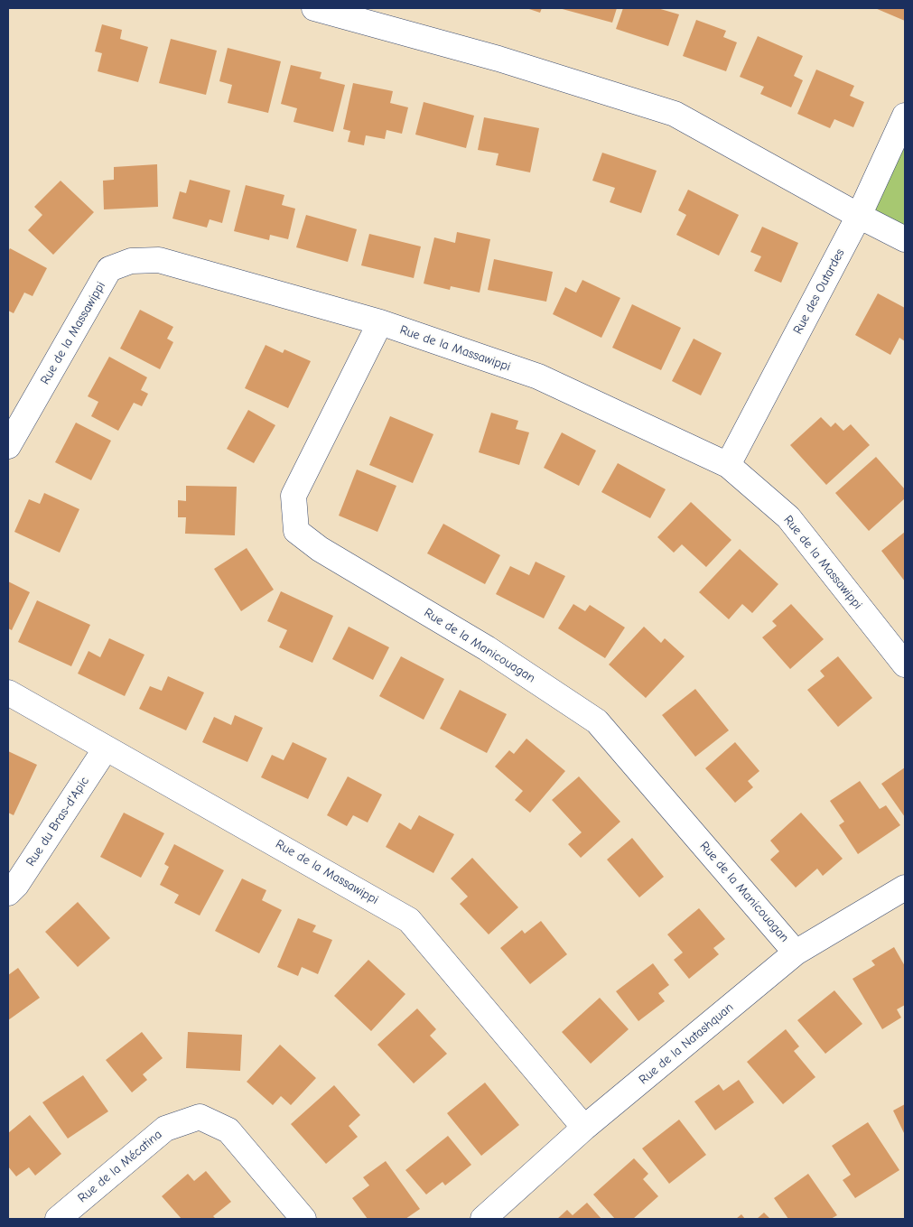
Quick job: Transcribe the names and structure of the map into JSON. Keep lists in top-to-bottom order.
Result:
{
  "streets": {
    "street": [
      "Rue des Outardes",
      "Rue de la Massawippi",
      "Rue de la Manicouagan",
      "Rue du Bras-d'Apic",
      "Rue de la Natashquan",
      "Rue de la Mécatina"
    ]
  },
  "crossings": [
    ["Rue des Outardes", "Rue de la Massawippi"],
    ["Rue de la Massawippi", "Rue de la Manicouagan"],
    ["Rue de la Massawippi", "Rue du Bras-d'Apic"],
    ["Rue de la Massawippi", "Rue de la Natashquan"],
    ["Rue de la Manicouagan", "Rue de la Natashquan"]
  ]
}
